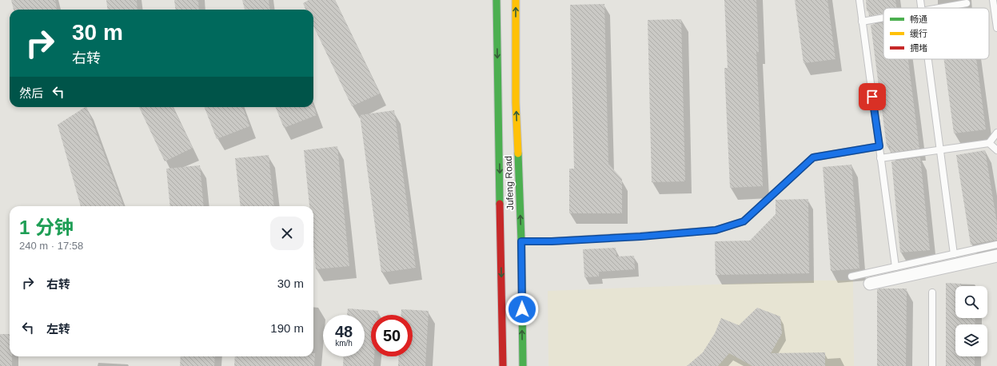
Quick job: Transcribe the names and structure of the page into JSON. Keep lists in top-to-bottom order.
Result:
{
  "streets": {
    "main road": ["Jufeng Road"]
  },
  "legend": ["畅通", "缓行", "拥堵"],
  "page": {
    "turn": ["30 m", "右转"],
    "then": "然后",
    "heading": ["1 分钟", "240 m · 17:58"],
    "list": [
      {
        "name": "右转",
        "value": "30 m"
      },
      {
        "name": "左转",
        "value": "190 m"
      }
    ],
    "speed": "48 km/h",
    "limit": "50"
  }
}
